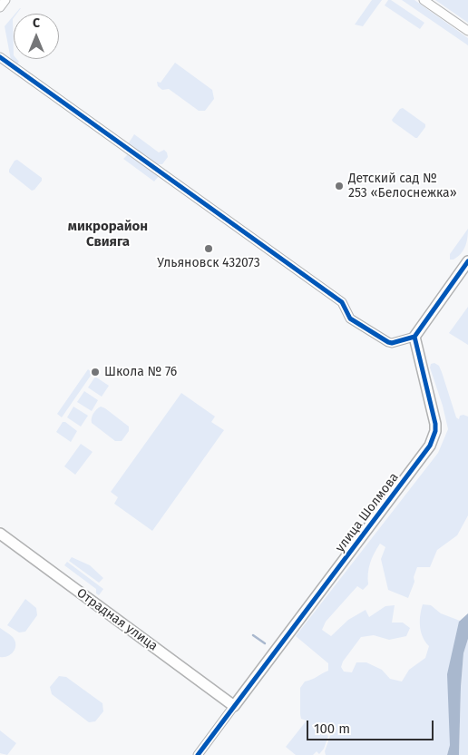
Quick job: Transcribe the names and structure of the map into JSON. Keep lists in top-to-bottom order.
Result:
{
  "streets": {
    "street": ["улица Шолмова", "Отрадная улица"]
  },
  "crossings": [
    ["улица Шолмова", "Отрадная улица"]
  ],
  "districts": ["микрорайон Свияга"],
  "places": ["Детский сад № 253 «Белоснежка»", "Ульяновск 432073", "Школа № 76"],
  "scale_bar": "100 m",
  "north": "top"
}
